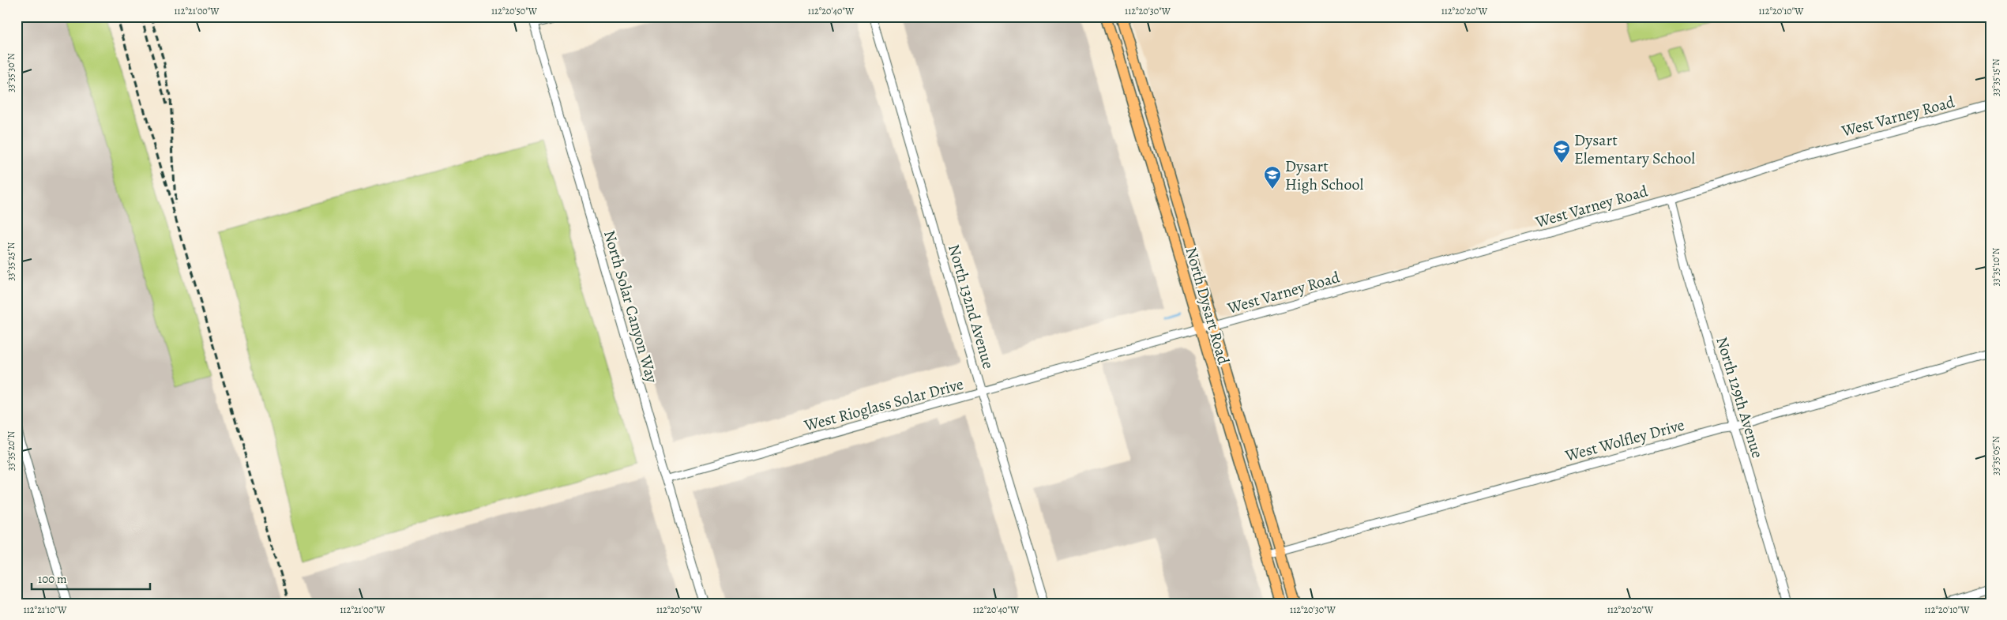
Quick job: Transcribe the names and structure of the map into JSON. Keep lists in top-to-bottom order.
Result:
{
  "streets": {
    "main road": ["North Dysart Road"],
    "street": [
      "West Varney Road",
      "North Solar Canyon Way",
      "North 132nd Avenue",
      "North 129th Avenue",
      "West Rioglass Solar Drive",
      "West Wolfley Drive"
    ]
  },
  "crossings": [
    ["West Varney Road", "North Dysart Road"],
    ["West Varney Road", "North 129th Avenue"],
    ["West Varney Road", "West Rioglass Solar Drive"],
    ["North Dysart Road", "West Rioglass Solar Drive"],
    ["North Dysart Road", "West Wolfley Drive"],
    ["North Solar Canyon Way", "West Rioglass Solar Drive"],
    ["North 132nd Avenue", "West Rioglass Solar Drive"],
    ["North 129th Avenue", "West Wolfley Drive"]
  ],
  "places": {
    "school or university": ["Dysart Elementary School", "Dysart High School"]
  },
  "scale_bar": "100 m",
  "coordinates": [
    "112°21'00\"W",
    "112°20'50\"W",
    "112°20'40\"W",
    "112°20'30\"W",
    "112°20'20\"W",
    "112°20'10\"W",
    "33°35'30\"N",
    "33°35'15\"N",
    "33°35'25\"N",
    "33°35'10\"N",
    "33°35'20\"N",
    "33°35'05\"N",
    "112°21'10\"W"
  ]
}
